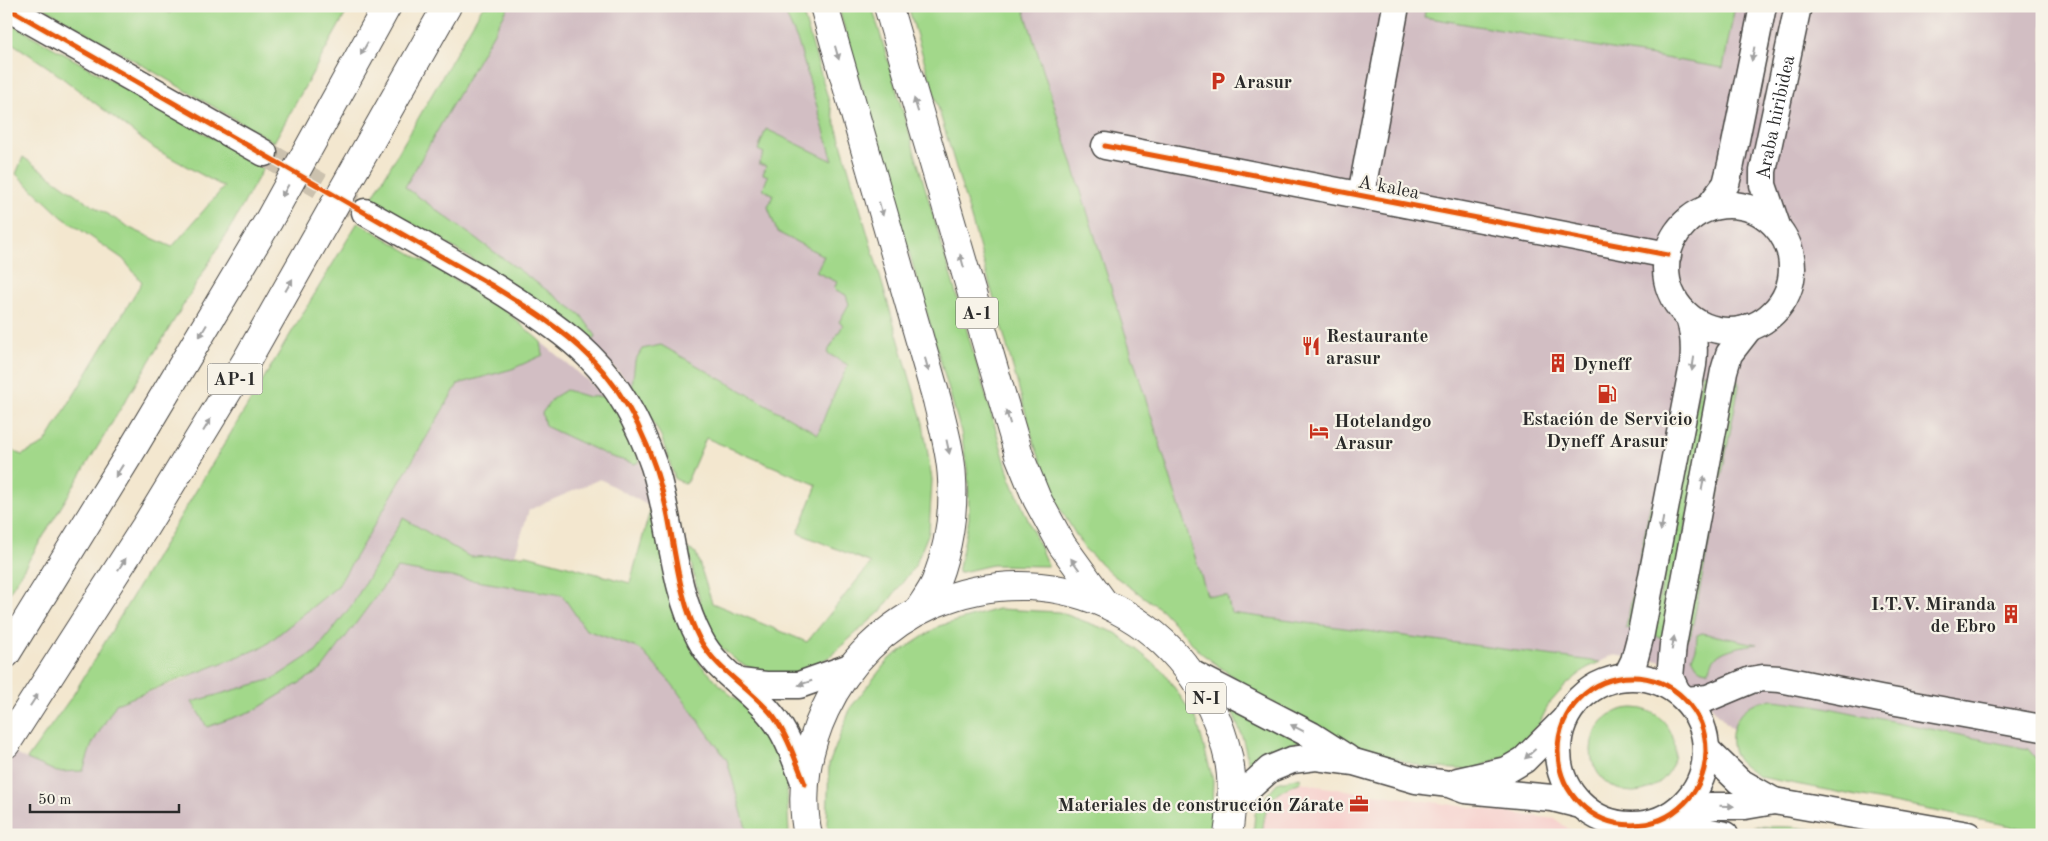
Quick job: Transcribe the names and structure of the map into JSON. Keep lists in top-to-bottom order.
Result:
{
  "streets": {
    "highway": ["A-1", "AP-1", "N-I"],
    "street": ["Araba hiribidea", "A kalea"]
  },
  "crossings": [
    ["Araba hiribidea", "A kalea"],
    ["A-1", "N-I"]
  ],
  "places": {
    "parking": ["Arasur"],
    "restaurant": ["Restaurante arasur"],
    "building": ["Dyneff", "I.T.V. Miranda de Ebro"],
    "fuel station": ["Estación de Servicio Dyneff Arasur"],
    "hotel": ["Hotelandgo Arasur"],
    "office": ["Materiales de construcción Zárate"]
  },
  "scale_bar": "50 m"
}
